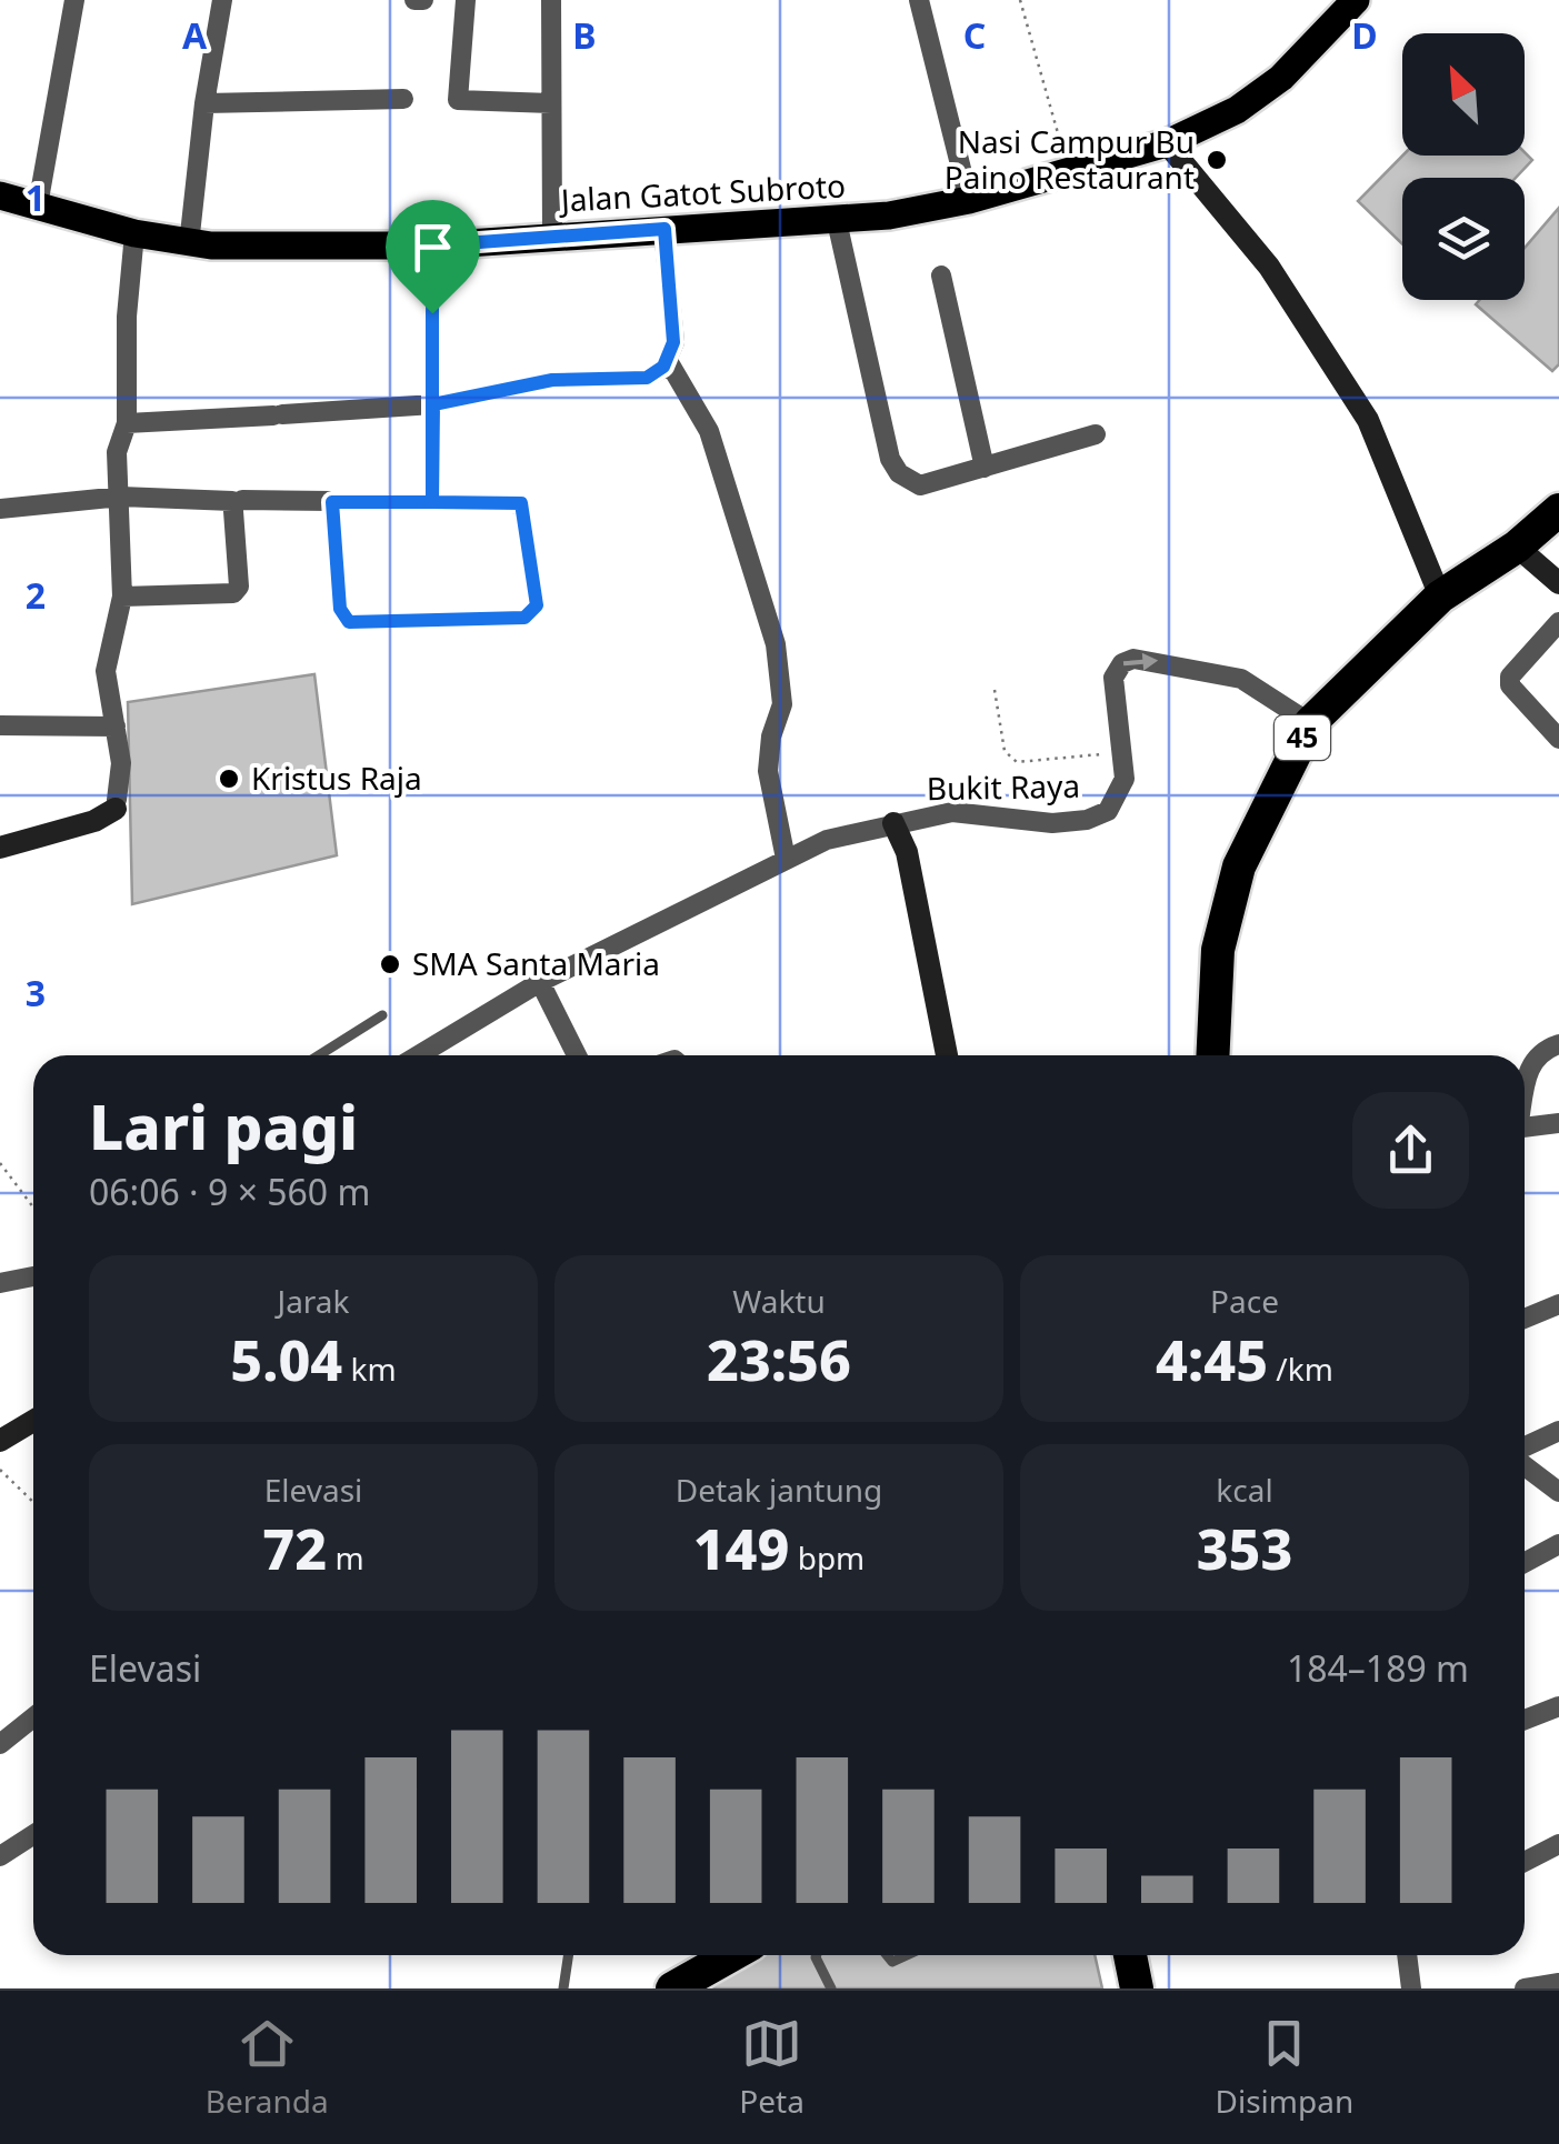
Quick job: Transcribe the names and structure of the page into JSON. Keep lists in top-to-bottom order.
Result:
{
  "streets": {
    "highway": ["45"],
    "main road": ["Jalan Gatot Subroto"],
    "street": ["Bukit Raya"]
  },
  "crossings": [
    ["45", "Bukit Raya"]
  ],
  "places": ["Nasi Campur Bu Paino Restaurant", "Kristus Raja", "SMA Santa Maria"],
  "north": "top left",
  "page": {
    "heading": ["Lari pagi", "06:06 · 9 × 560 m"],
    "stats": [
      ["Jarak", "5.04 km"],
      ["Waktu", "23:56"],
      ["Pace", "4:45 /km"],
      ["Elevasi", "72 m"],
      ["Detak jantung", "149 bpm"],
      ["kcal", "353"]
    ],
    "chart": ["Elevasi", "184–189 m"],
    "tabs": ["Beranda", "Peta", "Disimpan"]
  },
  "grid": {
    "columns": [
      "A",
      "B",
      "C",
      "D"
    ],
    "rows": ["1", "2", "3"]
  }
}
